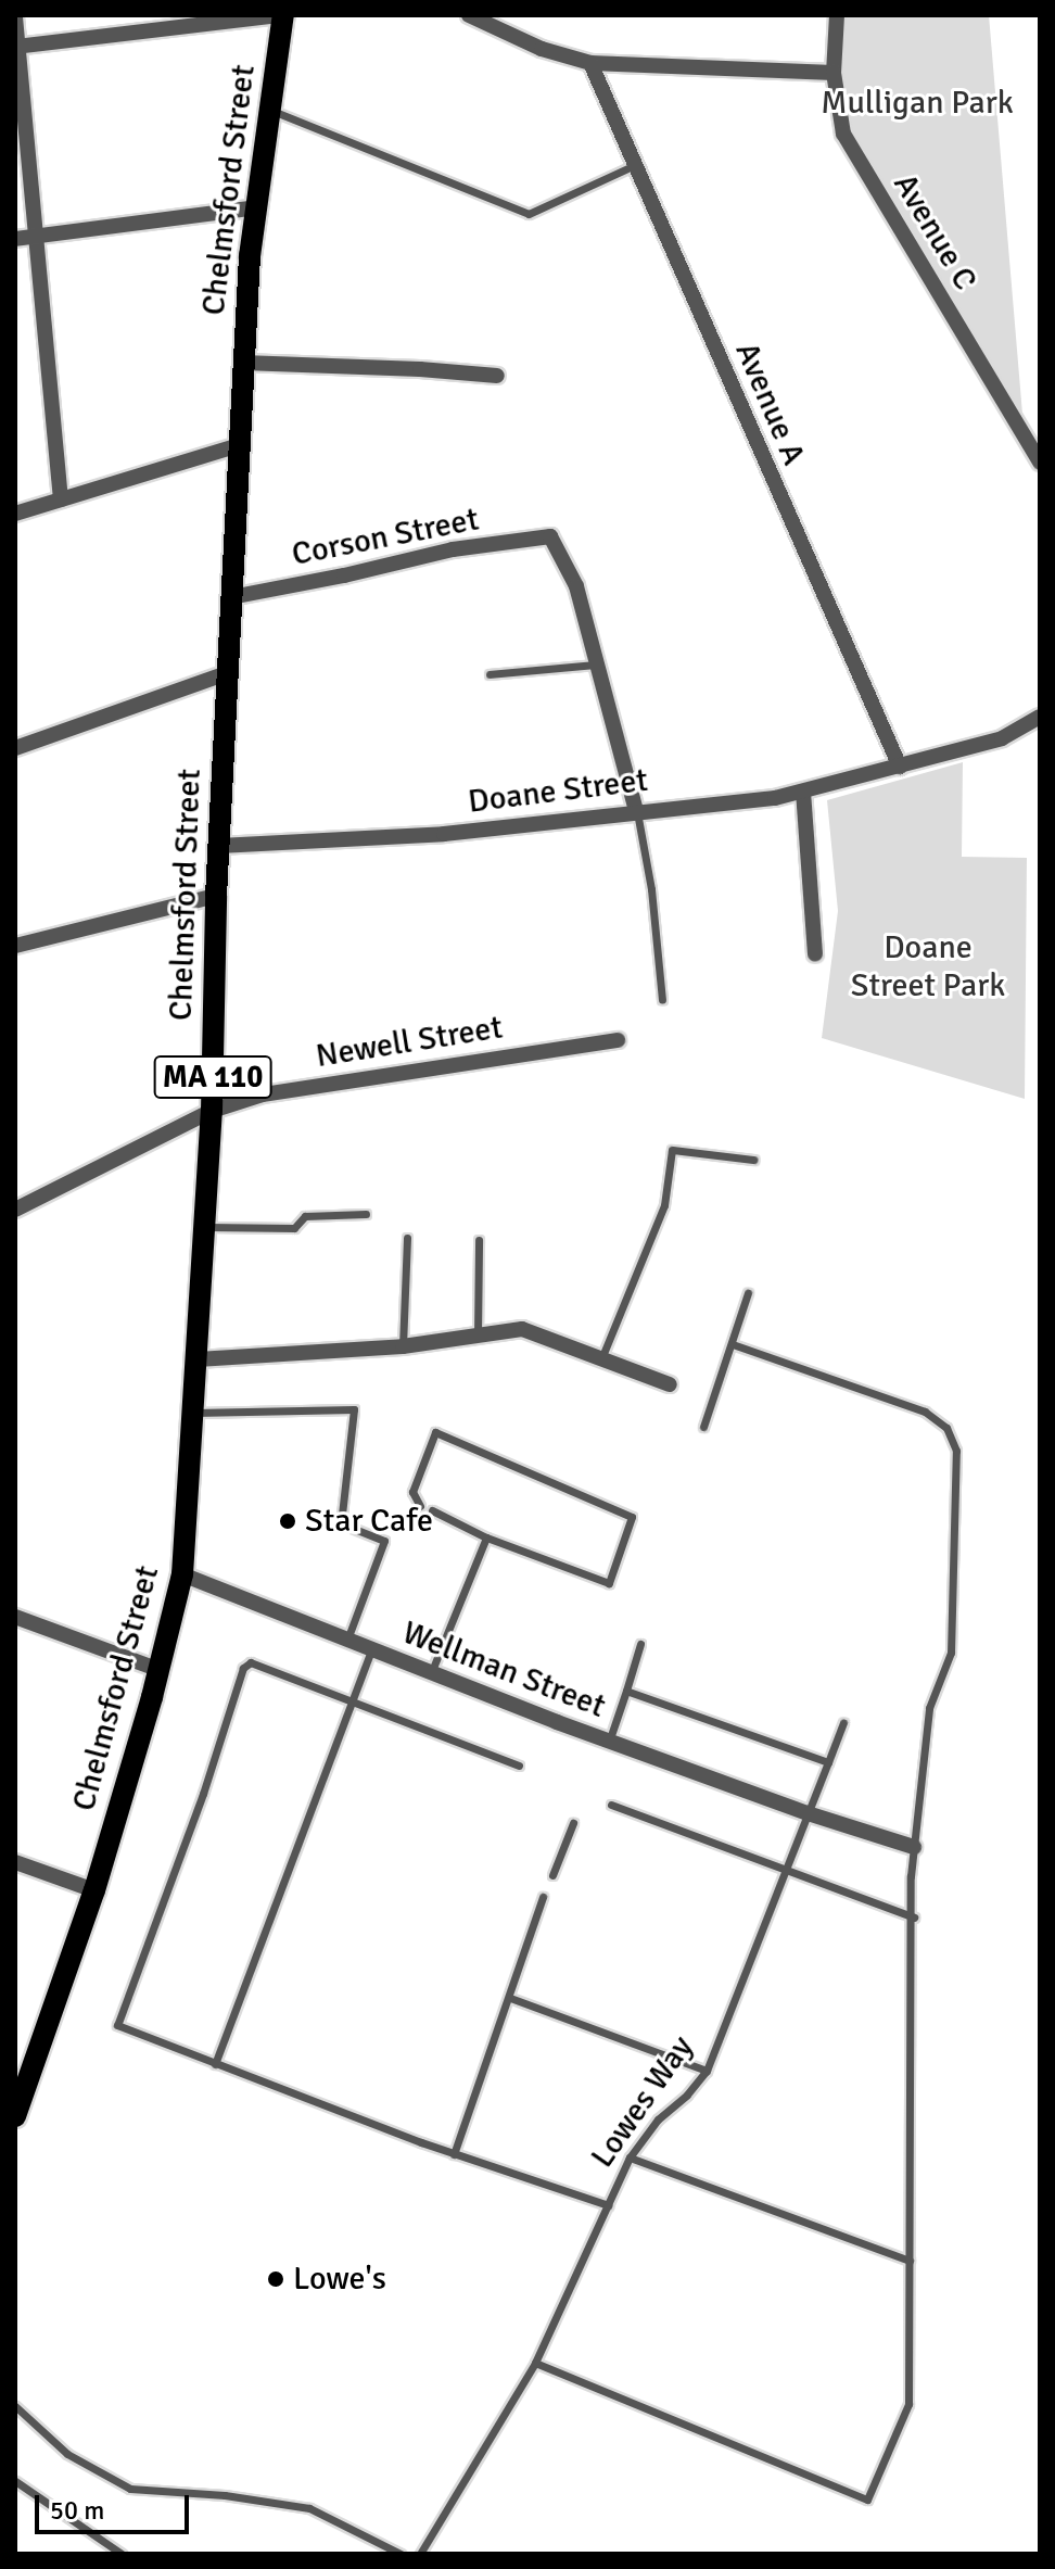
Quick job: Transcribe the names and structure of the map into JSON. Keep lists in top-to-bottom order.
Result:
{
  "streets": {
    "main road": ["Chelmsford Street", "MA 110"],
    "street": [
      "Avenue C",
      "Avenue A",
      "Corson Street",
      "Doane Street",
      "Newell Street",
      "Wellman Street"
    ],
    "lane": ["Lowes Way"]
  },
  "crossings": [
    ["Chelmsford Street", "Corson Street"],
    ["Chelmsford Street", "Doane Street"],
    ["Chelmsford Street", "Newell Street"],
    ["Chelmsford Street", "Wellman Street"],
    ["Avenue A", "Doane Street"],
    ["Wellman Street", "Lowes Way"]
  ],
  "parks": ["Mulligan Park", "Doane Street Park"],
  "places": ["Star Cafe", "Lowe's"],
  "scale_bar": "50 m"
}
